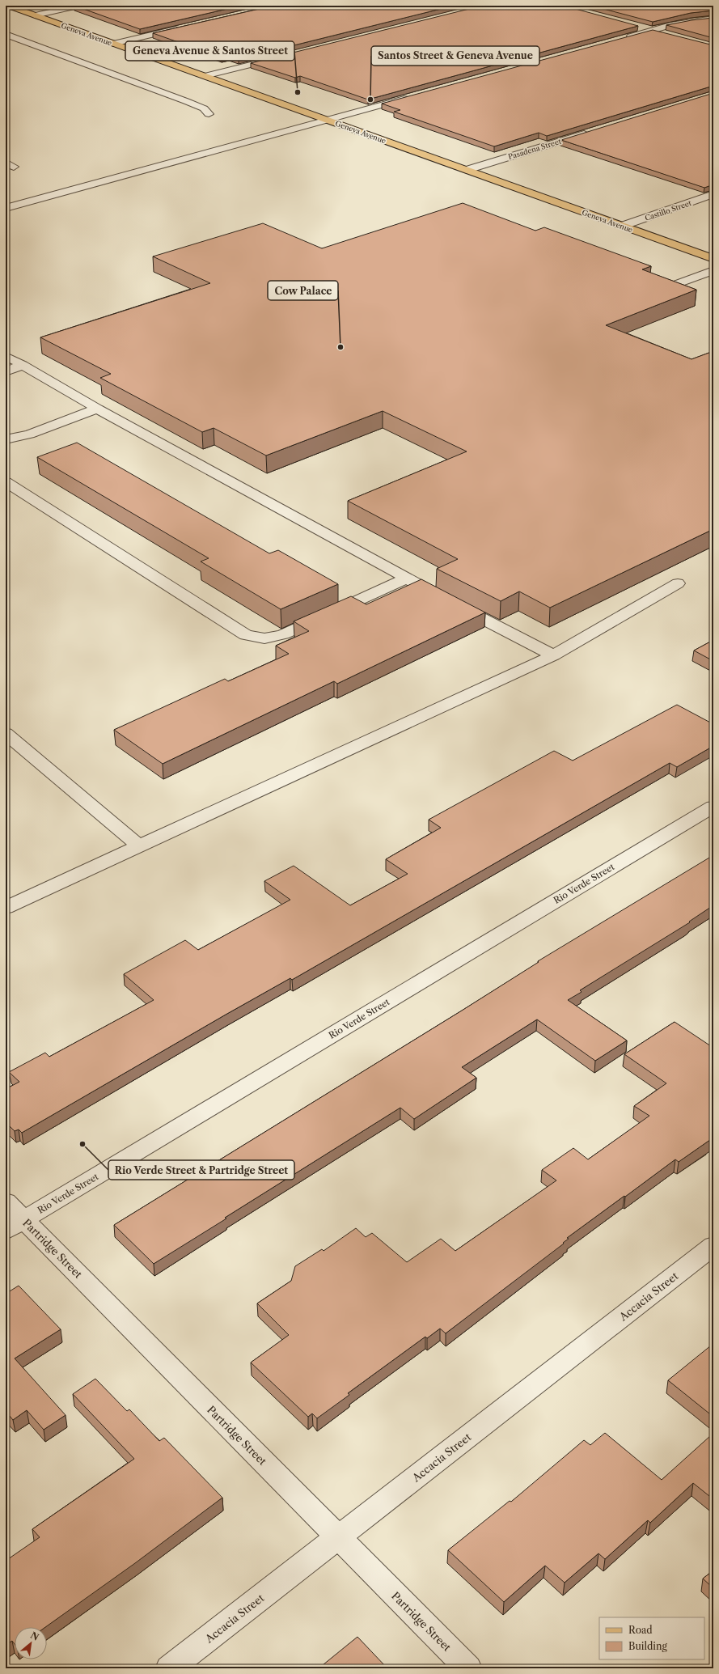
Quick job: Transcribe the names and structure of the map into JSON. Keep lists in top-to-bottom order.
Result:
{
  "streets": {
    "main road": ["Geneva Avenue"],
    "street": [
      "Pasadena Street",
      "Castillo Street",
      "Rio Verde Street",
      "Partridge Street",
      "Accacia Street"
    ]
  },
  "crossings": [
    ["Geneva Avenue", "Pasadena Street"],
    ["Geneva Avenue", "Castillo Street"],
    ["Rio Verde Street", "Partridge Street"],
    ["Partridge Street", "Accacia Street"]
  ],
  "places": [
    "Geneva Avenue & Santos Street",
    "Santos Street & Geneva Avenue",
    "Cow Palace",
    "Rio Verde Street & Partridge Street"
  ],
  "legend": ["Road", "Building"],
  "north": "top right"
}
